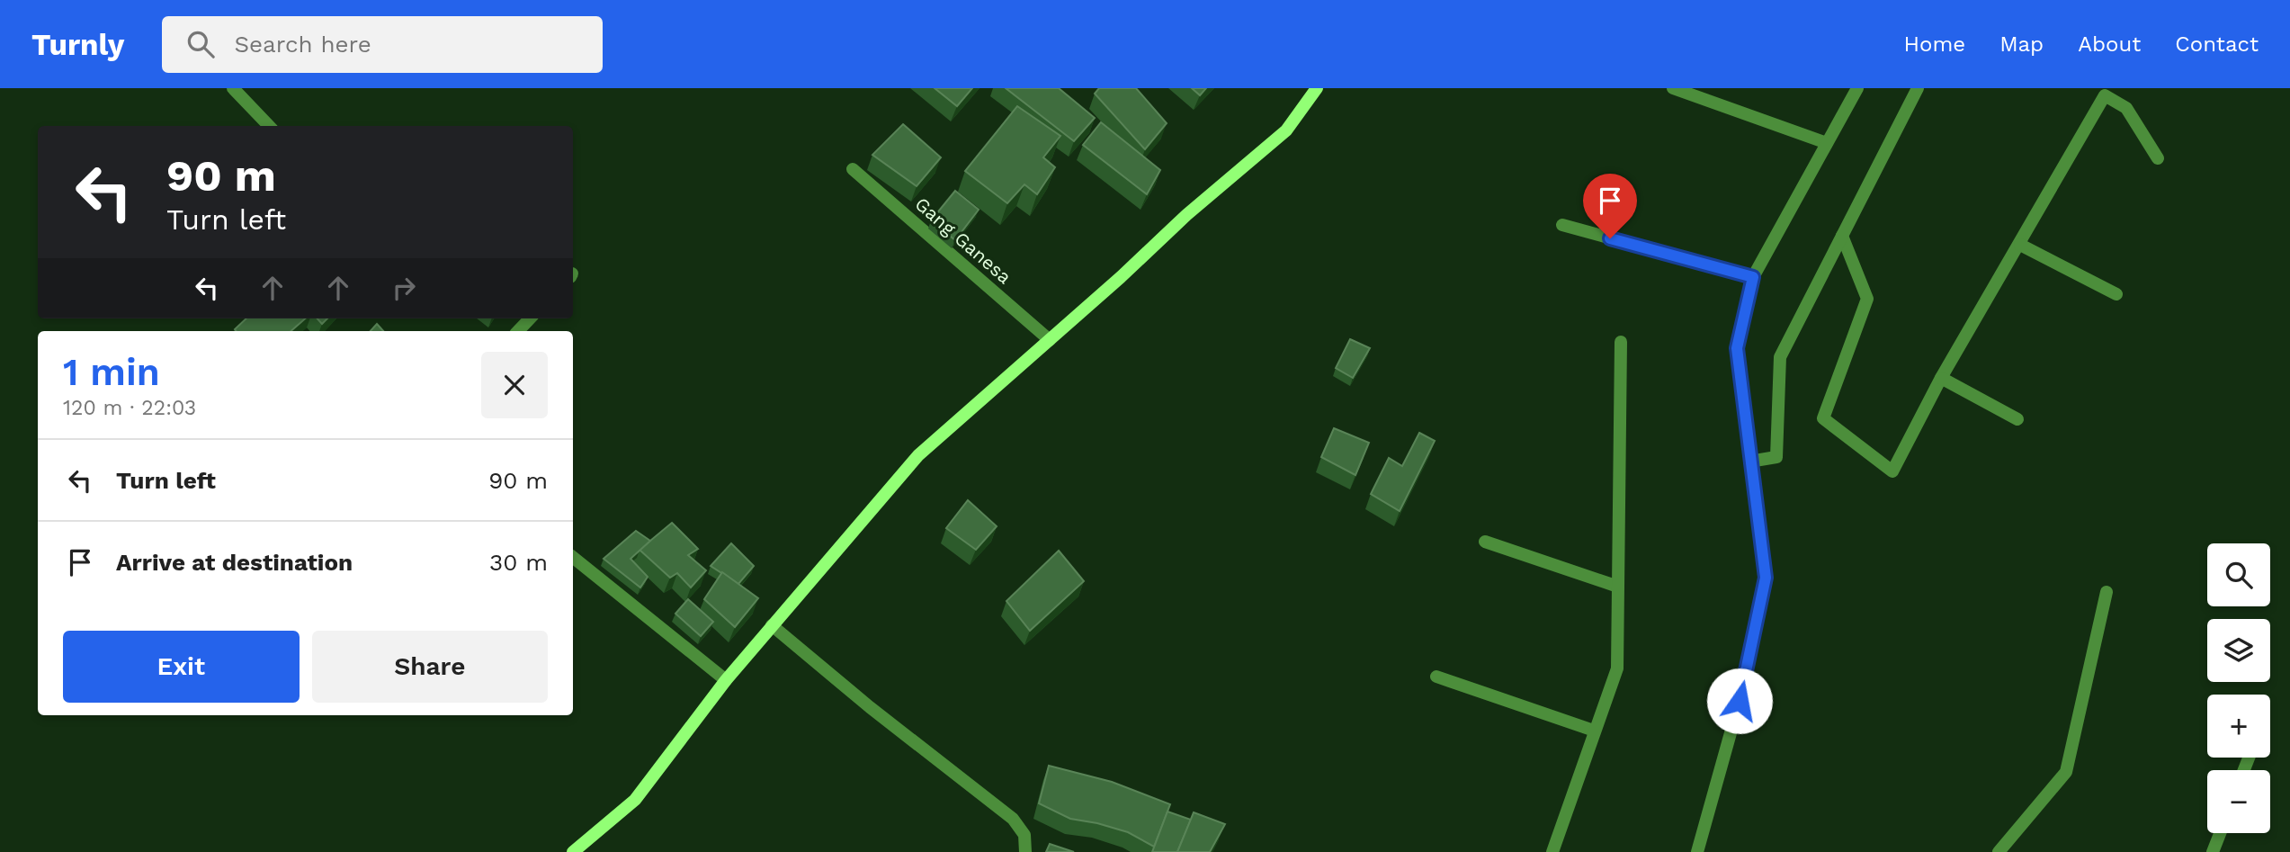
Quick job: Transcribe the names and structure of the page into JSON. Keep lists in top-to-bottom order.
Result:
{
  "streets": {
    "street": ["Gang Ganesa"]
  },
  "page": {
    "header": "Turnly",
    "search": "Search here",
    "nav": [
      "Home",
      "Map",
      "About",
      "Contact"
    ],
    "turn": ["90 m", "Turn left"],
    "heading": ["1 min", "120 m · 22:03"],
    "list": [
      {
        "name": "Turn left",
        "value": "90 m"
      },
      {
        "name": "Arrive at destination",
        "value": "30 m"
      }
    ],
    "map_buttons": ["+", "−"],
    "buttons": ["Exit", "Share"]
  }
}
